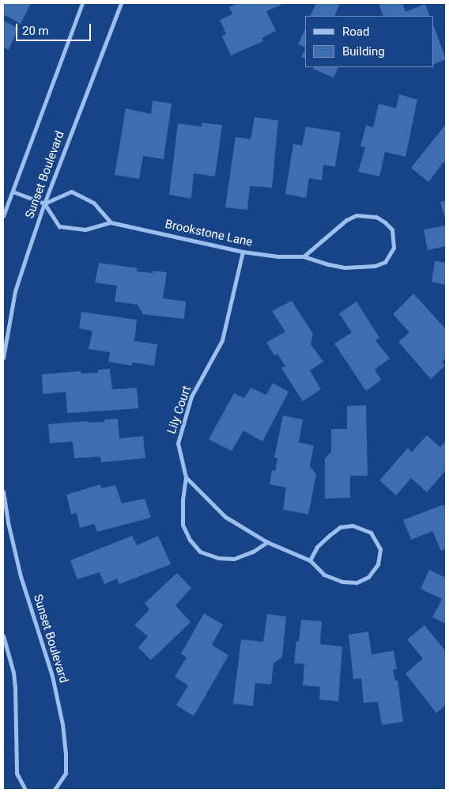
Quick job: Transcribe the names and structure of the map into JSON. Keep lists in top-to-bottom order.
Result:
{
  "streets": {
    "street": ["Sunset Boulevard", "Brookstone Lane", "Lily Court"]
  },
  "crossings": [
    ["Brookstone Lane", "Lily Court"]
  ],
  "legend": ["Road", "Building"],
  "scale_bar": "20 m"
}
